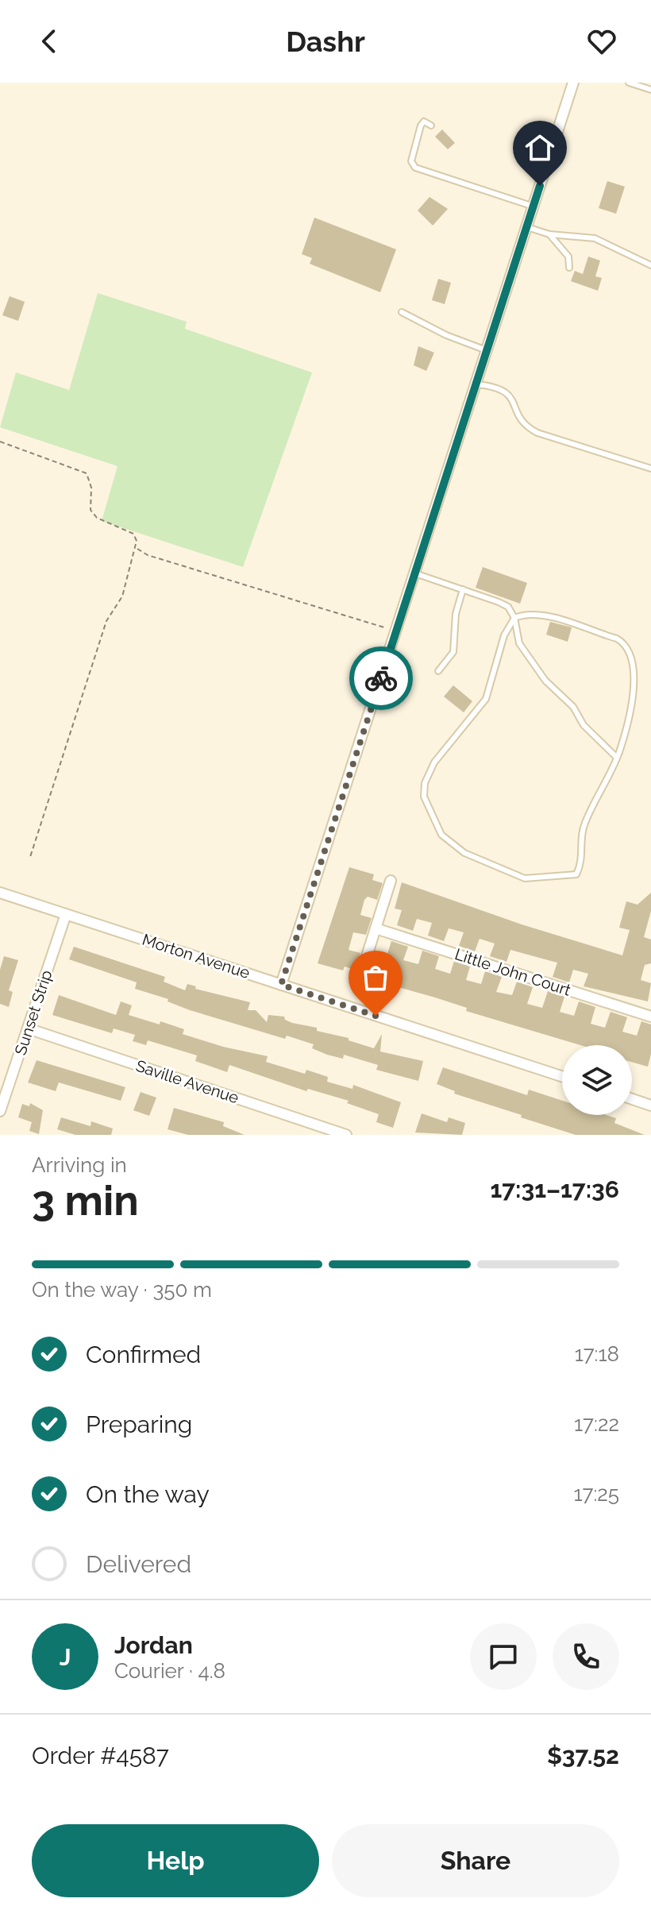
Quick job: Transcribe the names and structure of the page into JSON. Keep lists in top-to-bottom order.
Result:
{
  "streets": {
    "street": [
      "Morton Avenue",
      "Little John Court",
      "Sunset Strip",
      "Saville Avenue"
    ]
  },
  "crossings": [
    ["Morton Avenue", "Sunset Strip"],
    ["Sunset Strip", "Saville Avenue"]
  ],
  "page": {
    "header": "Dashr",
    "heading": ["3 min", "Arriving in", "17:31–17:36"],
    "panel": [
      "Jordan",
      "Courier · 4.8",
      "Order #4587",
      "$37.52"
    ],
    "bar": "On the way · 350 m",
    "list": [
      ["Confirmed", "17:18"],
      ["Preparing", "17:22"],
      ["On the way", "17:25"],
      "Delivered"
    ],
    "round": "J",
    "buttons": ["Help", "Share"]
  }
}
